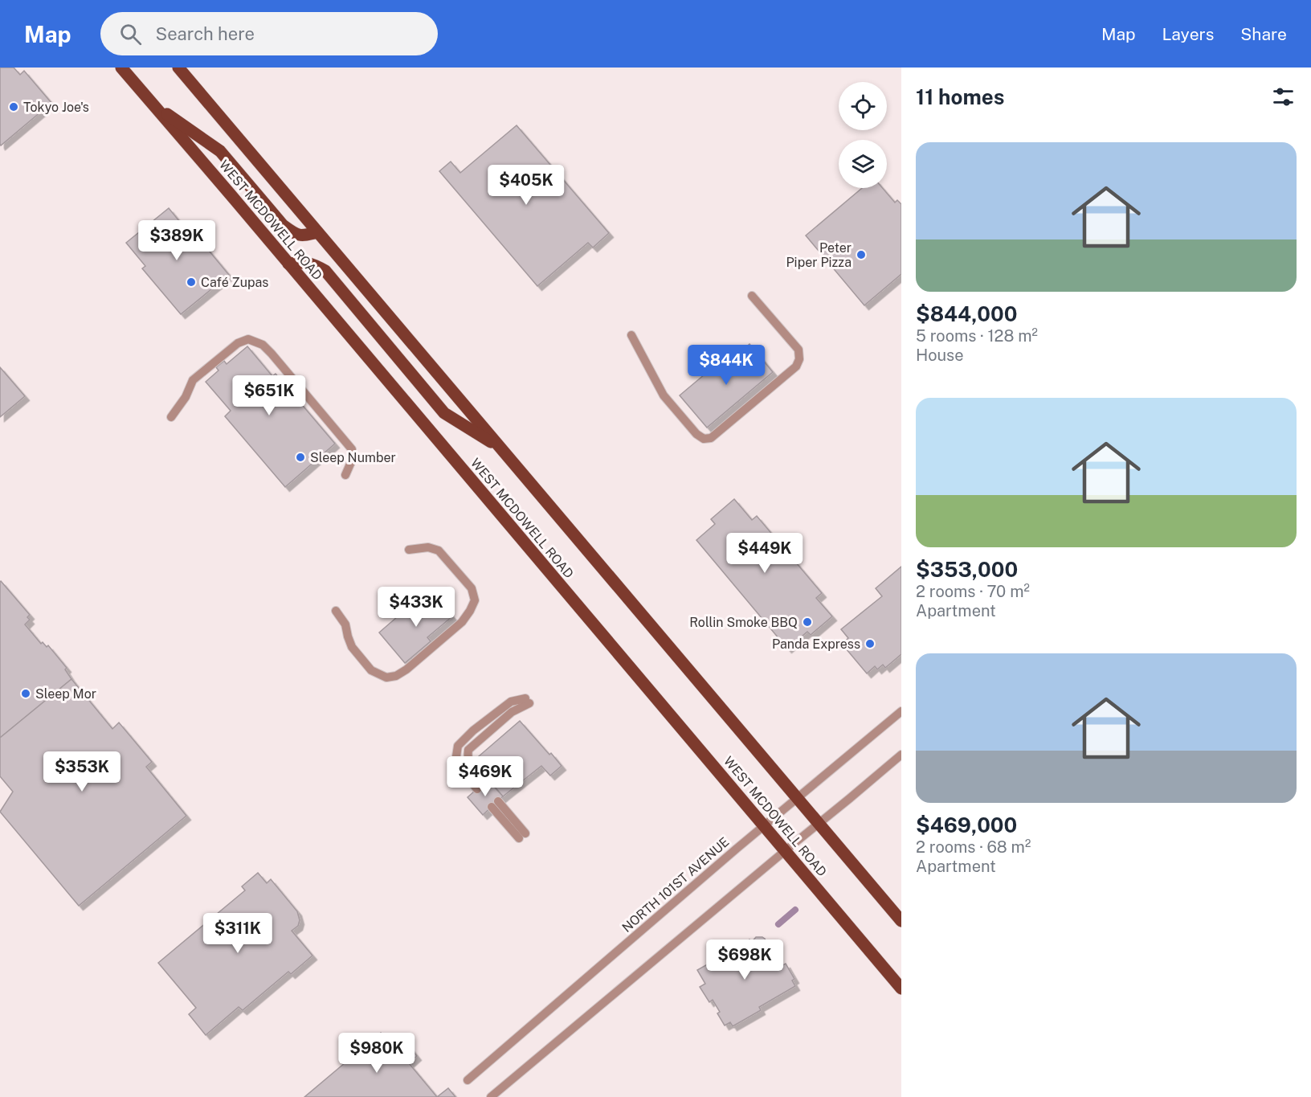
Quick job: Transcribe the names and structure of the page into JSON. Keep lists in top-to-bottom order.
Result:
{
  "streets": {
    "main road": ["WEST MCDOWELL ROAD"],
    "lane": ["NORTH 101ST AVENUE"]
  },
  "crossings": [
    ["WEST MCDOWELL ROAD", "NORTH 101ST AVENUE"]
  ],
  "places": [
    "Tokyo Joe's",
    "Peter Piper Pizza",
    "Café Zupas",
    "Sleep Number",
    "Rollin Smoke BBQ",
    "Panda Express",
    "Sleep Mor"
  ],
  "page": {
    "header": "Map",
    "search": "Search here",
    "nav": ["Map", "Layers", "Share"],
    "heading": "11 homes",
    "list": [
      {
        "name": "$844,000",
        "note": "5 rooms · 128 m² · House"
      },
      {
        "name": "$353,000",
        "note": "2 rooms · 70 m² · Apartment"
      },
      {
        "name": "$469,000",
        "note": "2 rooms · 68 m² · Apartment"
      }
    ],
    "price": [
      "$405K",
      "$389K",
      "$844K",
      "$651K",
      "$449K",
      "$433K",
      "$353K",
      "$469K",
      "$311K",
      "$698K",
      "$980K"
    ]
  }
}
